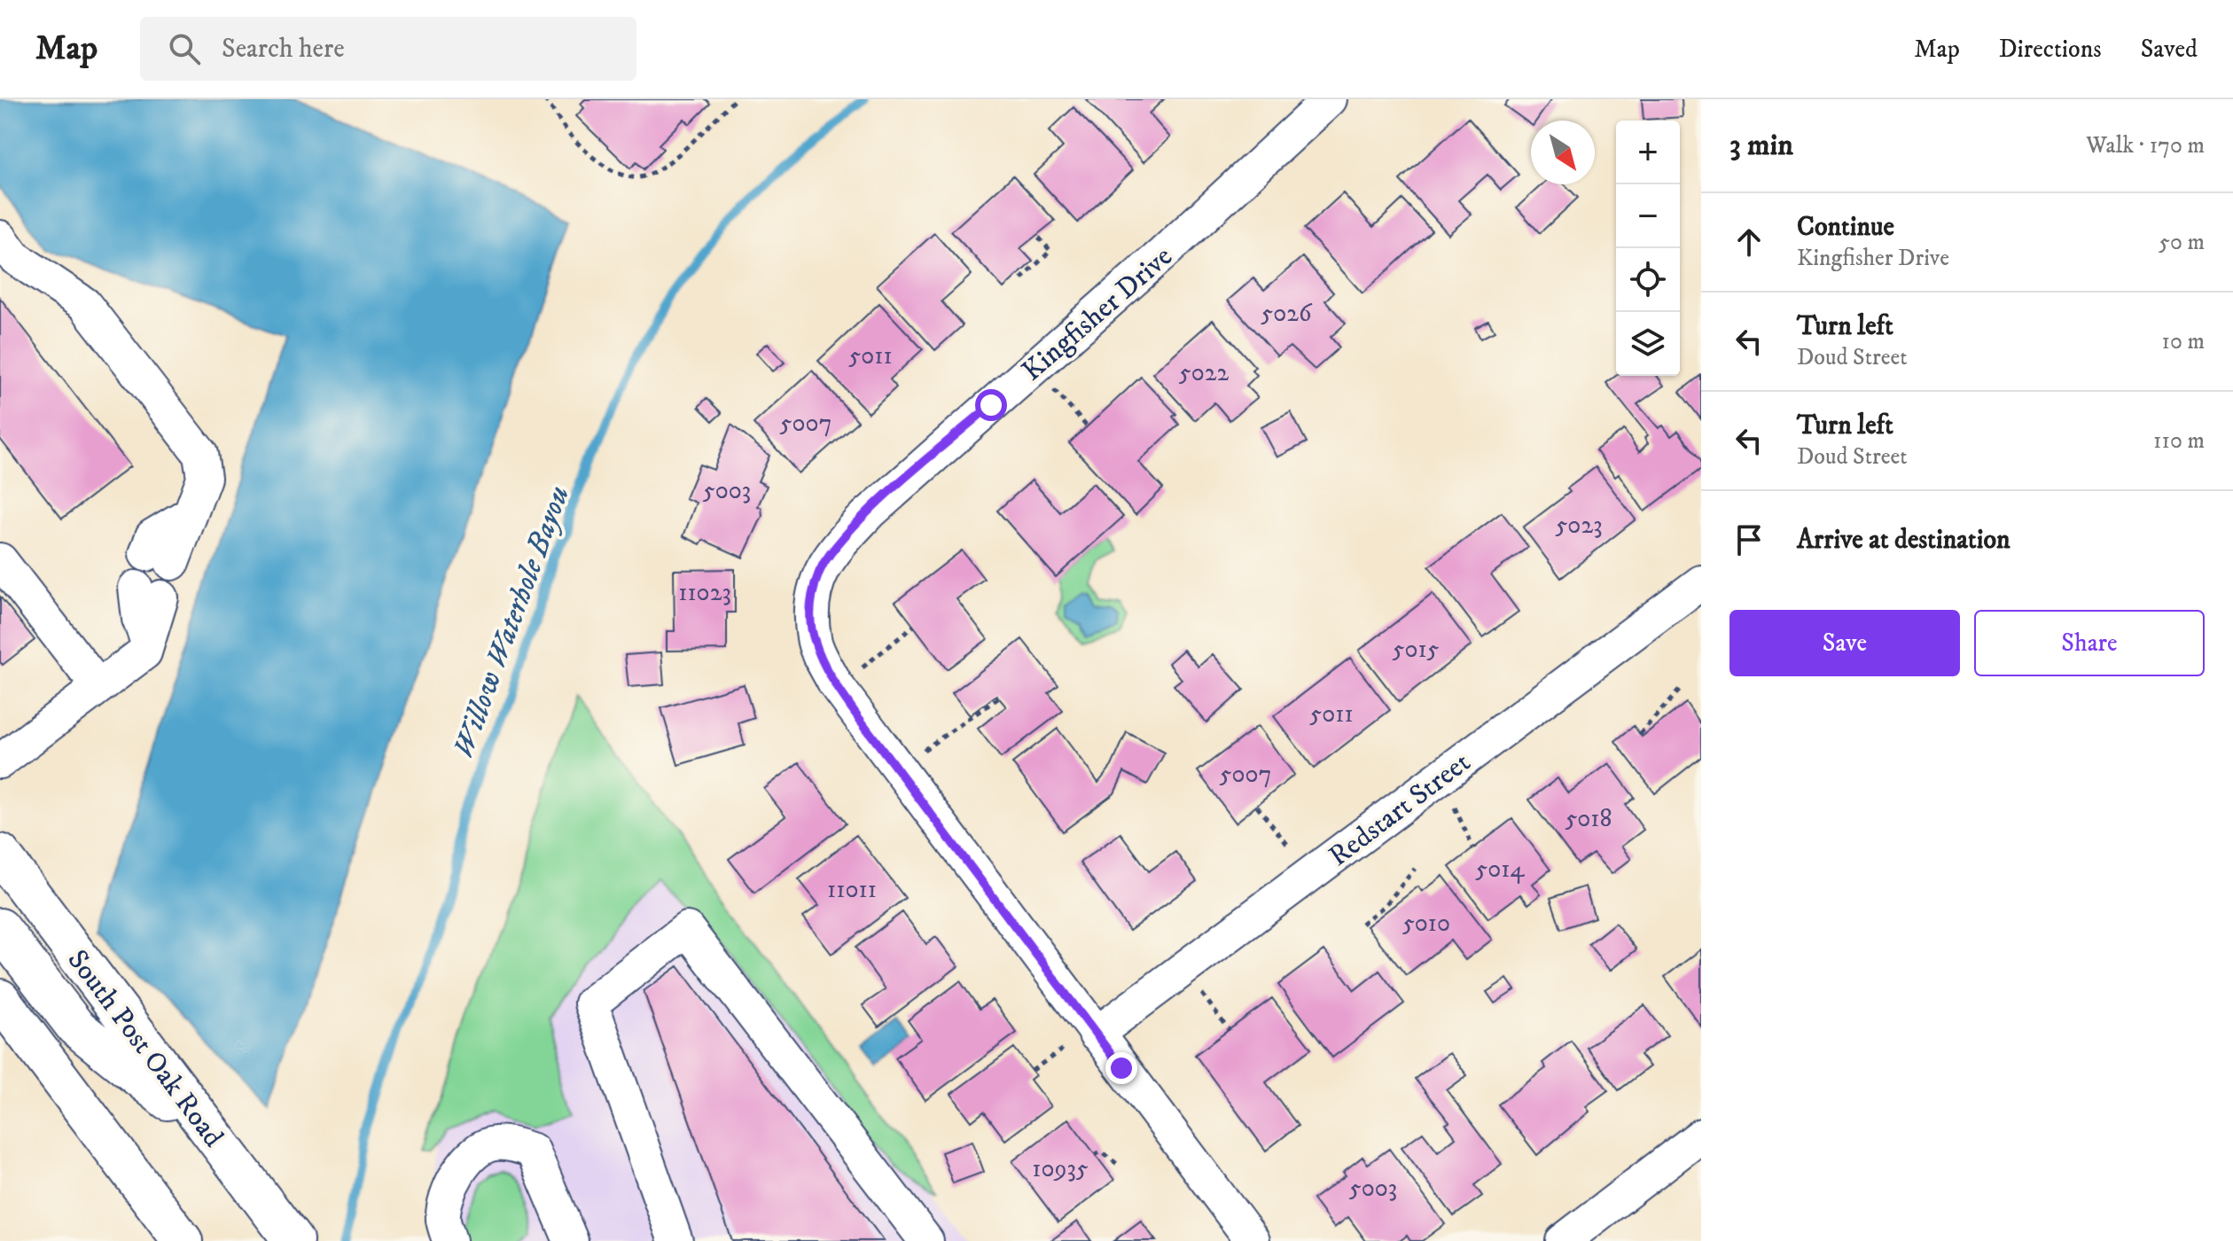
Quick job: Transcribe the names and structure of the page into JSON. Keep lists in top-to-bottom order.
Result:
{
  "streets": {
    "highway": ["South Post Oak Road"],
    "street": ["Kingfisher Drive", "Redstart Street"]
  },
  "water": ["Willow Waterhole Bayou"],
  "house_numbers": [
    "5026",
    "5011",
    "5022",
    "5007",
    "5003",
    "5023",
    "11023",
    "5015",
    "5011",
    "5007",
    "5018",
    "5014",
    "11011",
    "5010",
    "10935",
    "5003"
  ],
  "north": "bottom right",
  "page": {
    "header": "Map",
    "search": "Search here",
    "nav": ["Map", "Directions", "Saved"],
    "heading": ["3 min", "Walk · 170 m"],
    "map_buttons": ["+", "−"],
    "list": [
      ["Continue", "Kingfisher Drive", "50 m"],
      ["Turn left", "Doud Street", "10 m"],
      ["Turn left", "Doud Street", "110 m"],
      "Arrive at destination"
    ],
    "buttons": ["Save", "Share"]
  }
}
